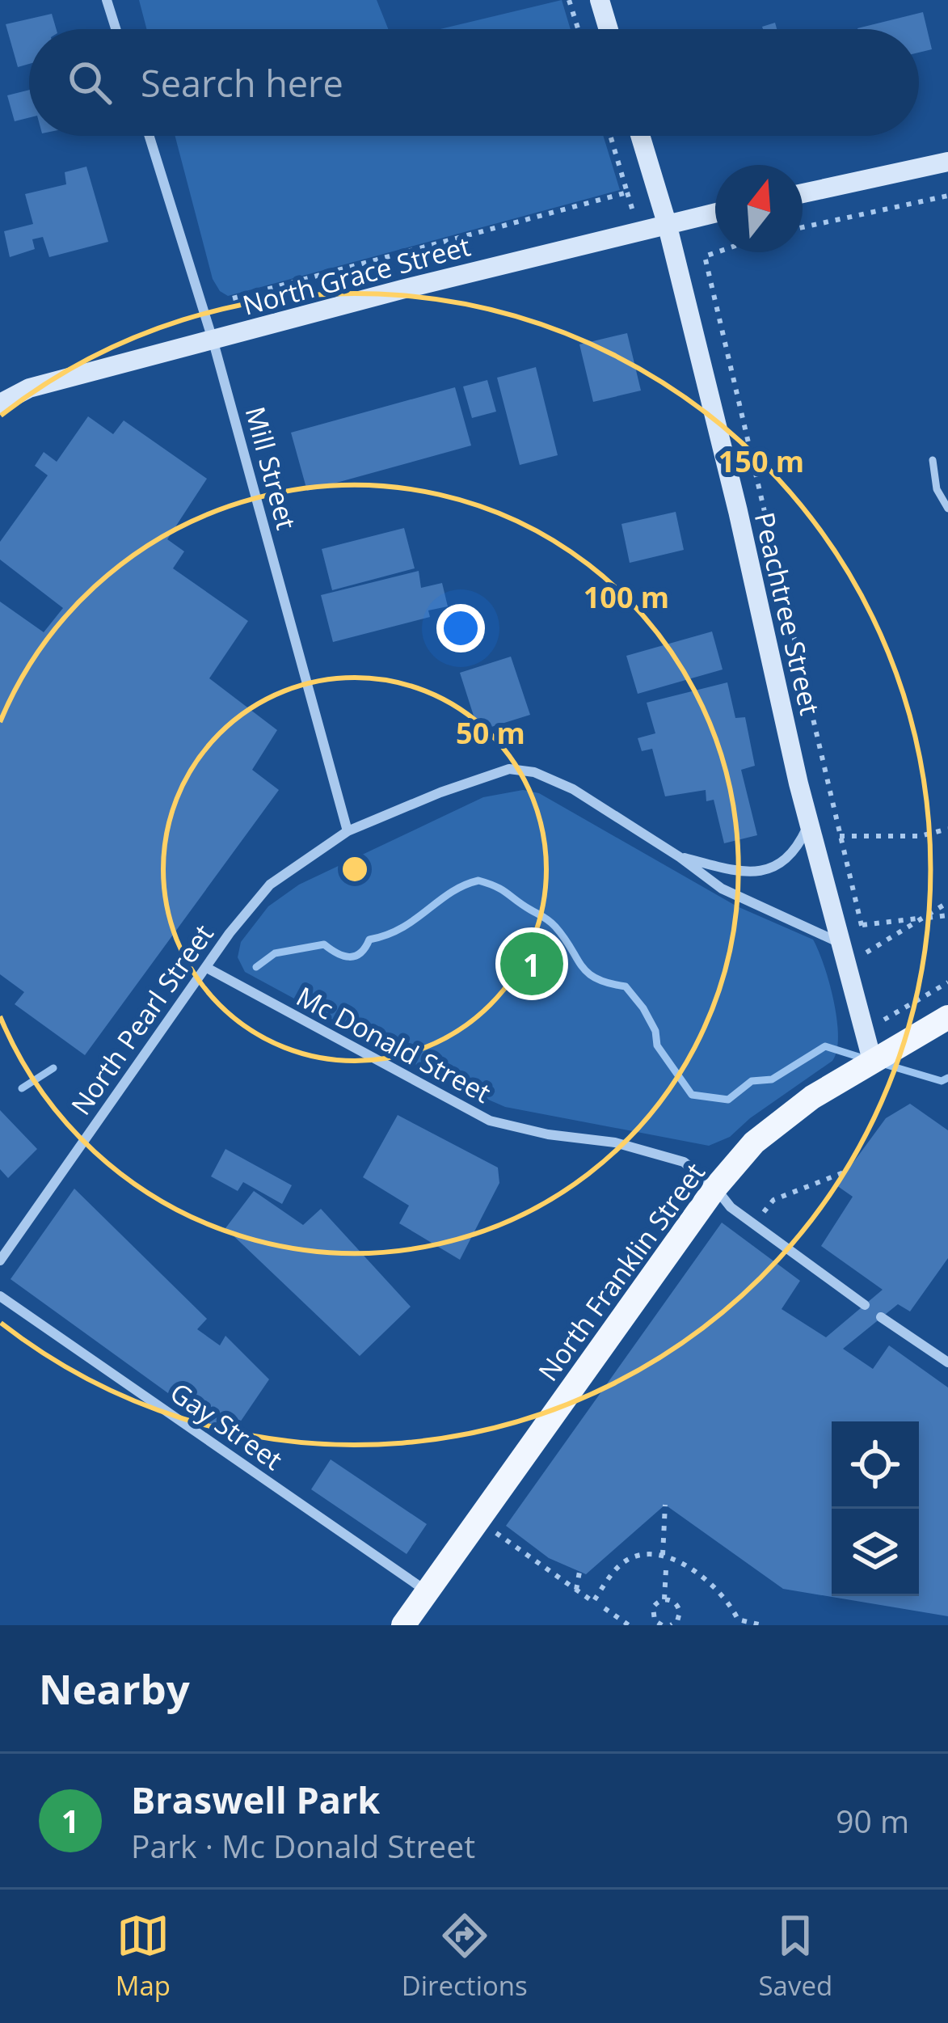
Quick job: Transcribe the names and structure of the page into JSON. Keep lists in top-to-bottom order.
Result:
{
  "streets": {
    "main road": ["North Grace Street", "Peachtree Street", "North Franklin Street"],
    "street": [
      "Mill Street",
      "North Pearl Street",
      "Mc Donald Street",
      "Gay Street"
    ]
  },
  "crossings": [
    ["North Grace Street", "Mill Street"],
    ["North Grace Street", "Peachtree Street"],
    ["Mill Street", "North Pearl Street"],
    ["Peachtree Street", "North Franklin Street"],
    ["North Pearl Street", "Mc Donald Street"],
    ["Mc Donald Street", "North Franklin Street"],
    ["North Franklin Street", "Gay Street"]
  ],
  "north": "top",
  "page": {
    "search": "Search here",
    "pins": "1",
    "heading": "Nearby",
    "list": [
      {
        "mark": "1",
        "name": "Braswell Park",
        "note": "Park · Mc Donald Street",
        "value": "90 m"
      }
    ],
    "nav": ["Map", "Directions", "Saved"]
  },
  "rings": ["150 m", "100 m", "50 m"]
}
